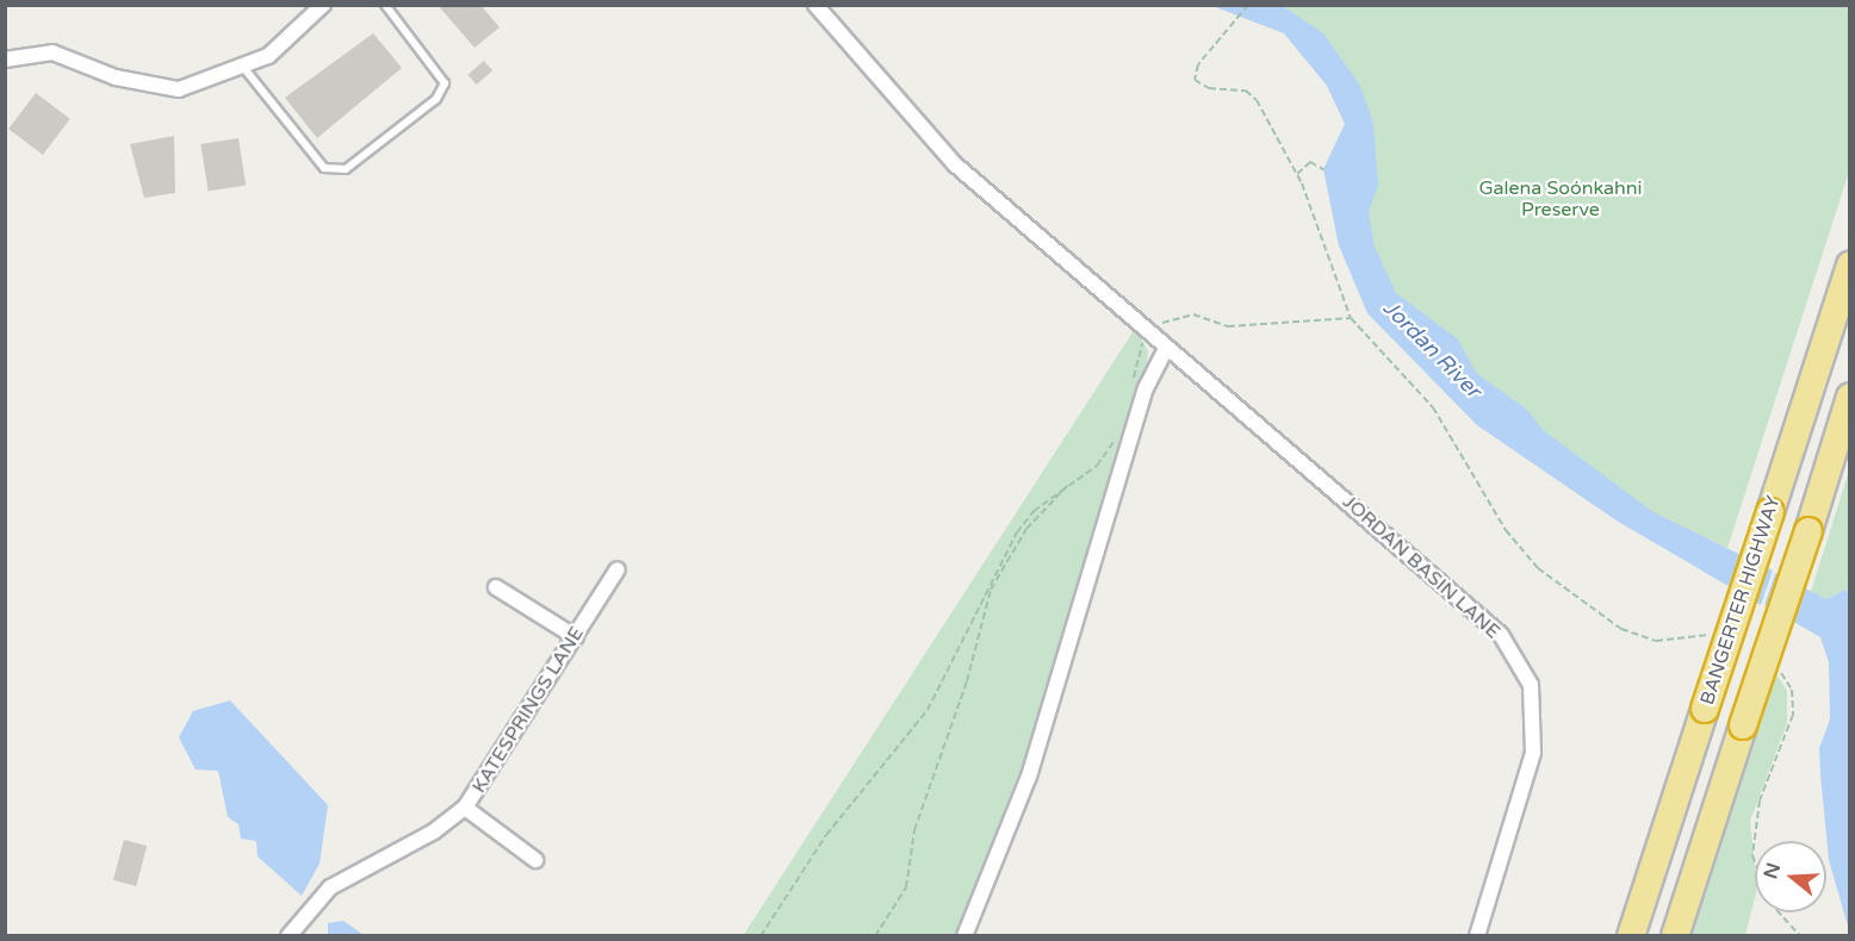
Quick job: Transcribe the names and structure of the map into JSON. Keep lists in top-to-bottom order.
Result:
{
  "streets": {
    "highway": ["BANGERTER HIGHWAY"],
    "street": ["JORDAN BASIN LANE", "KATESPRINGS LANE"]
  },
  "water": ["Jordan River"],
  "parks": ["Galena Soónkahni Preserve"],
  "north": "left"
}
